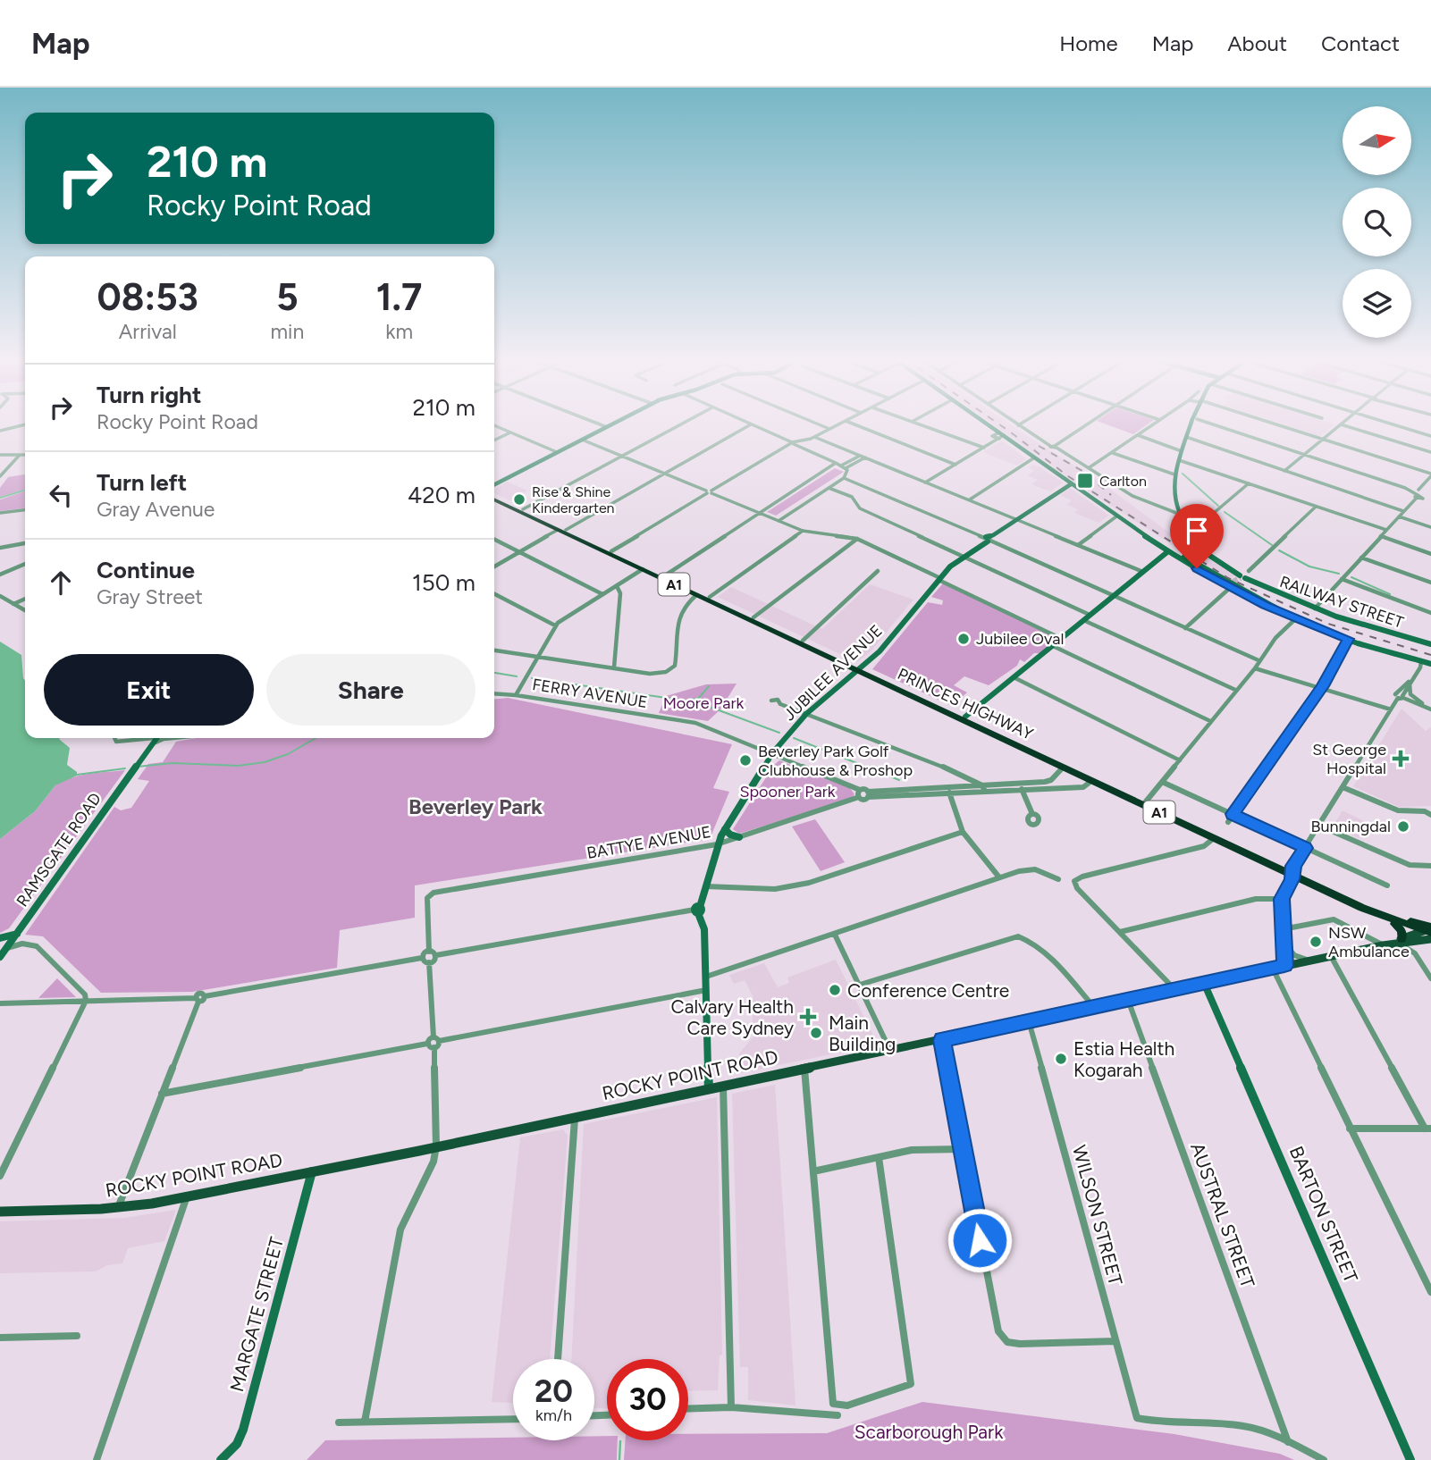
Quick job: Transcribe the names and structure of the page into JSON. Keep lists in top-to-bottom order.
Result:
{
  "streets": {
    "highway": ["A1", "PRINCES HIGHWAY"],
    "main road": [
      "RAILWAY STREET",
      "JUBILEE AVENUE",
      "RAMSGATE ROAD",
      "ROCKY POINT ROAD",
      "BARTON STREET",
      "MARGATE STREET"
    ],
    "street": [
      "FERRY AVENUE",
      "BATTYE AVENUE",
      "WILSON STREET",
      "AUSTRAL STREET"
    ]
  },
  "crossings": [
    ["JUBILEE AVENUE", "FERRY AVENUE"],
    ["JUBILEE AVENUE", "PRINCES HIGHWAY"],
    ["JUBILEE AVENUE", "BATTYE AVENUE"],
    ["JUBILEE AVENUE", "ROCKY POINT ROAD"],
    ["FERRY AVENUE", "BATTYE AVENUE"],
    ["PRINCES HIGHWAY", "ROCKY POINT ROAD"],
    ["ROCKY POINT ROAD", "BARTON STREET"],
    ["ROCKY POINT ROAD", "WILSON STREET"],
    ["ROCKY POINT ROAD", "AUSTRAL STREET"],
    ["ROCKY POINT ROAD", "MARGATE STREET"],
    ["WILSON STREET", "AUSTRAL STREET"]
  ],
  "districts": ["Beverley Park"],
  "parks": ["Moore Park", "Spooner Park", "Scarborough Park"],
  "places": {
    "transit": ["Carlton"],
    "other": [
      "Rise & Shine Kindergarten",
      "Jubilee Oval",
      "Beverley Park Golf Clubhouse & Proshop",
      "Bunningdal",
      "NSW Ambulance",
      "Conference Centre",
      "Main Building",
      "Estia Health Kogarah"
    ],
    "health": ["St George Hospital", "Calvary Health Care Sydney"]
  },
  "north": "right",
  "page": {
    "header": "Map",
    "nav": [
      "Home",
      "Map",
      "About",
      "Contact"
    ],
    "turn": ["210 m", "Rocky Point Road"],
    "eta": [
      "08:53",
      "Arrival",
      "5",
      "min",
      "1.7",
      "km"
    ],
    "list": [
      {
        "name": "Turn right",
        "note": "Rocky Point Road",
        "value": "210 m"
      },
      {
        "name": "Turn left",
        "note": "Gray Avenue",
        "value": "420 m"
      },
      {
        "name": "Continue",
        "note": "Gray Street",
        "value": "150 m"
      }
    ],
    "buttons": ["Exit", "Share"],
    "speed": "20 km/h",
    "limit": "30"
  }
}
